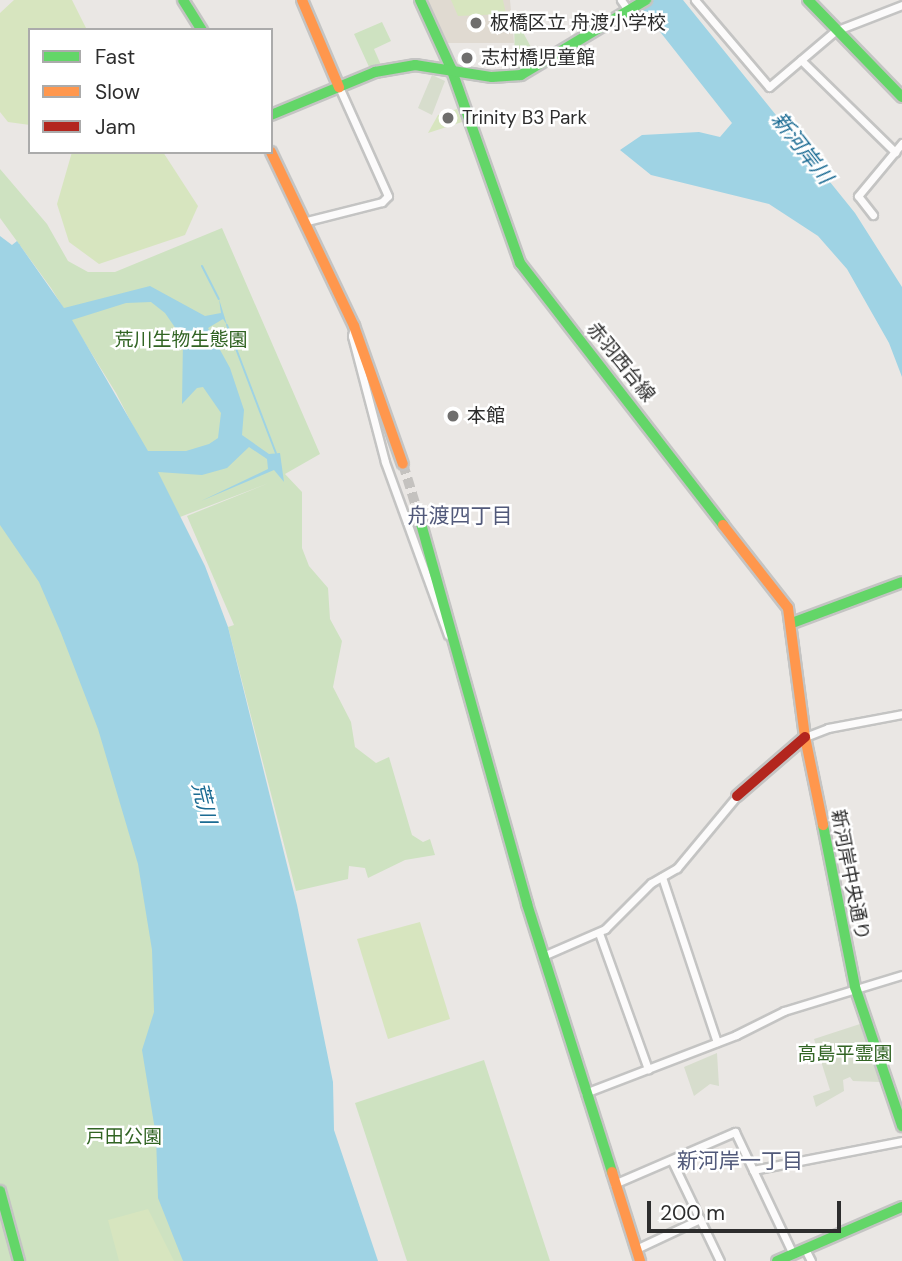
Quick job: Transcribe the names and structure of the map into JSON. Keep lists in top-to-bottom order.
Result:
{
  "streets": {
    "street": ["赤羽西台線", "新河岸中央通り"]
  },
  "crossings": [
    ["赤羽西台線", "新河岸中央通り"]
  ],
  "districts": ["舟渡四丁目", "新河岸一丁目"],
  "water": ["新河岸川", "荒川"],
  "parks": ["荒川生物生態園", "高島平霊園", "戸田公園"],
  "places": [
    "板橋区立 舟渡小学校",
    "志村橋児童館",
    "Trinity B3 Park",
    "本館"
  ],
  "legend": ["Fast", "Slow", "Jam"],
  "scale_bar": "200 m"
}
